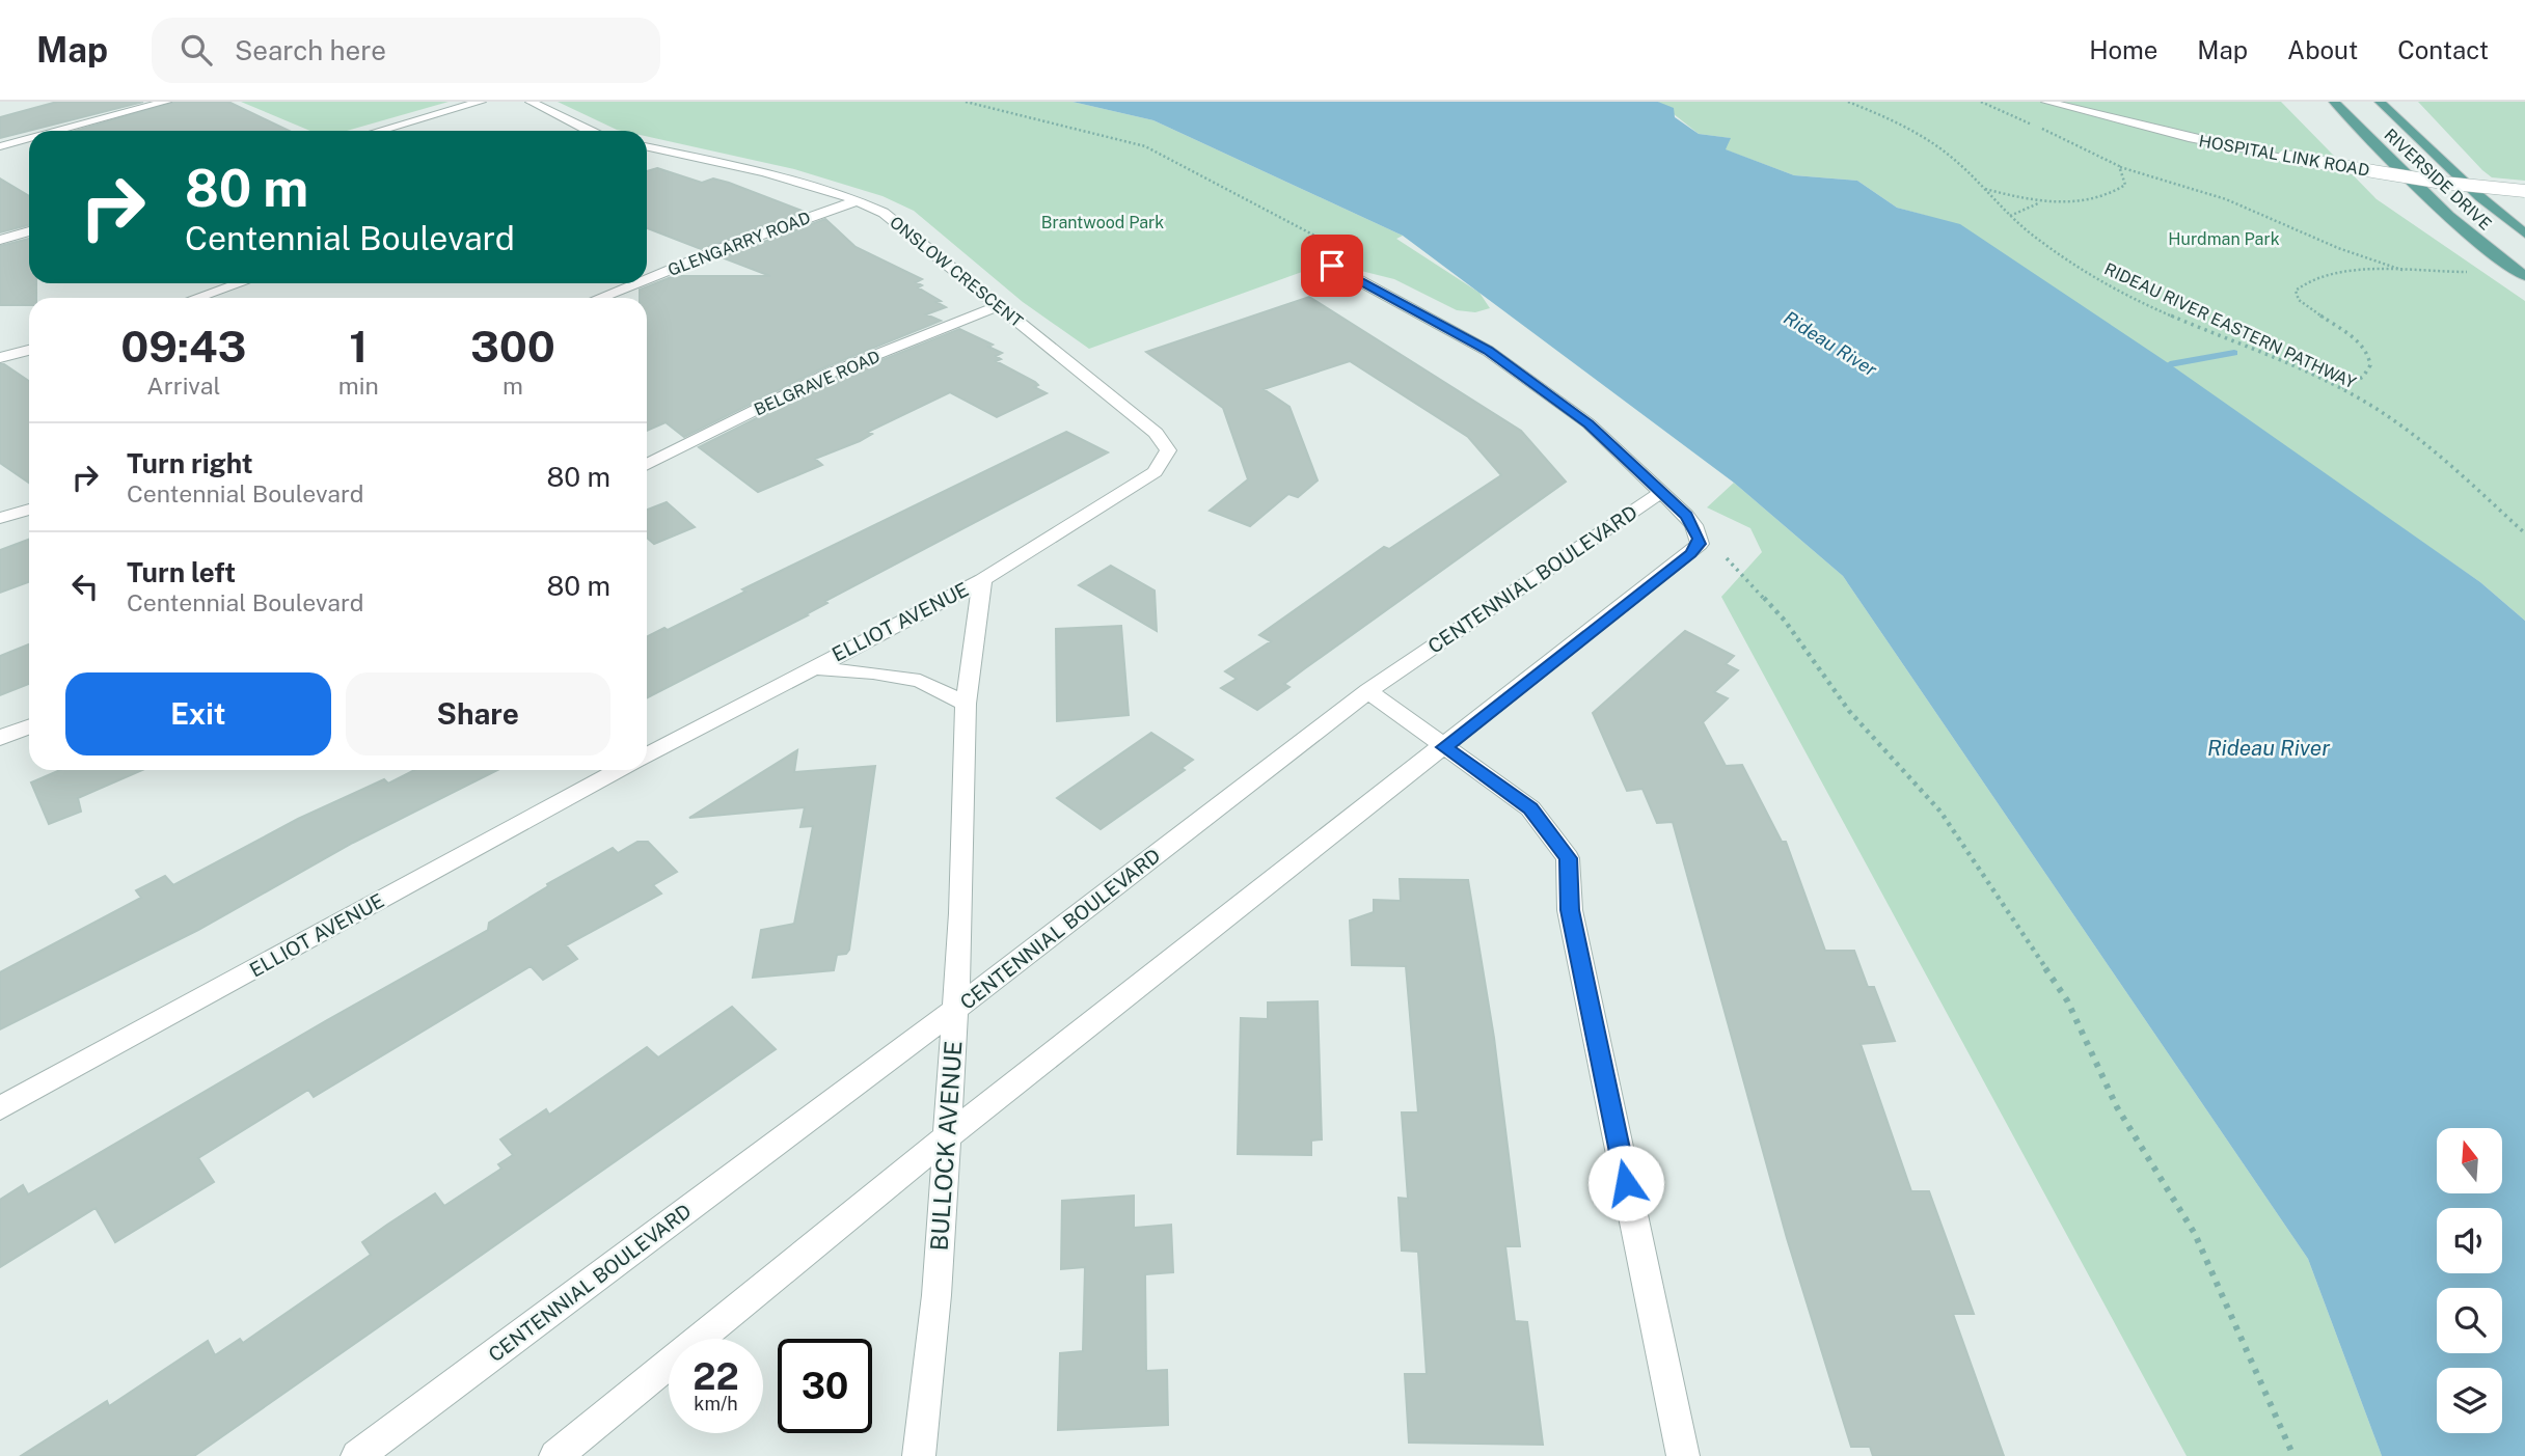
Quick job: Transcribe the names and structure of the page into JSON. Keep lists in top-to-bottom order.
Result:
{
  "streets": {
    "main road": ["RIVERSIDE DRIVE"],
    "street": [
      "HOSPITAL LINK ROAD",
      "GLENGARRY ROAD",
      "ONSLOW CRESCENT",
      "BELGRAVE ROAD",
      "CENTENNIAL BOULEVARD",
      "ELLIOT AVENUE",
      "BULLOCK AVENUE"
    ],
    "path": ["RIDEAU RIVER EASTERN PATHWAY"]
  },
  "crossings": [
    ["GLENGARRY ROAD", "ONSLOW CRESCENT"],
    ["ONSLOW CRESCENT", "BELGRAVE ROAD"],
    ["ONSLOW CRESCENT", "ELLIOT AVENUE"],
    ["CENTENNIAL BOULEVARD", "BULLOCK AVENUE"],
    ["ELLIOT AVENUE", "BULLOCK AVENUE"]
  ],
  "water": ["Rideau River"],
  "parks": ["Brantwood Park", "Hurdman Park"],
  "north": "top",
  "page": {
    "header": "Map",
    "search": "Search here",
    "nav": [
      "Home",
      "Map",
      "About",
      "Contact"
    ],
    "turn": ["80 m", "Centennial Boulevard"],
    "eta": [
      "09:43",
      "Arrival",
      "1",
      "min",
      "300",
      "m"
    ],
    "list": [
      {
        "name": "Turn right",
        "note": "Centennial Boulevard",
        "value": "80 m"
      },
      {
        "name": "Turn left",
        "note": "Centennial Boulevard",
        "value": "80 m"
      }
    ],
    "buttons": ["Exit", "Share"],
    "speed": "22 km/h",
    "limit": "30"
  }
}
